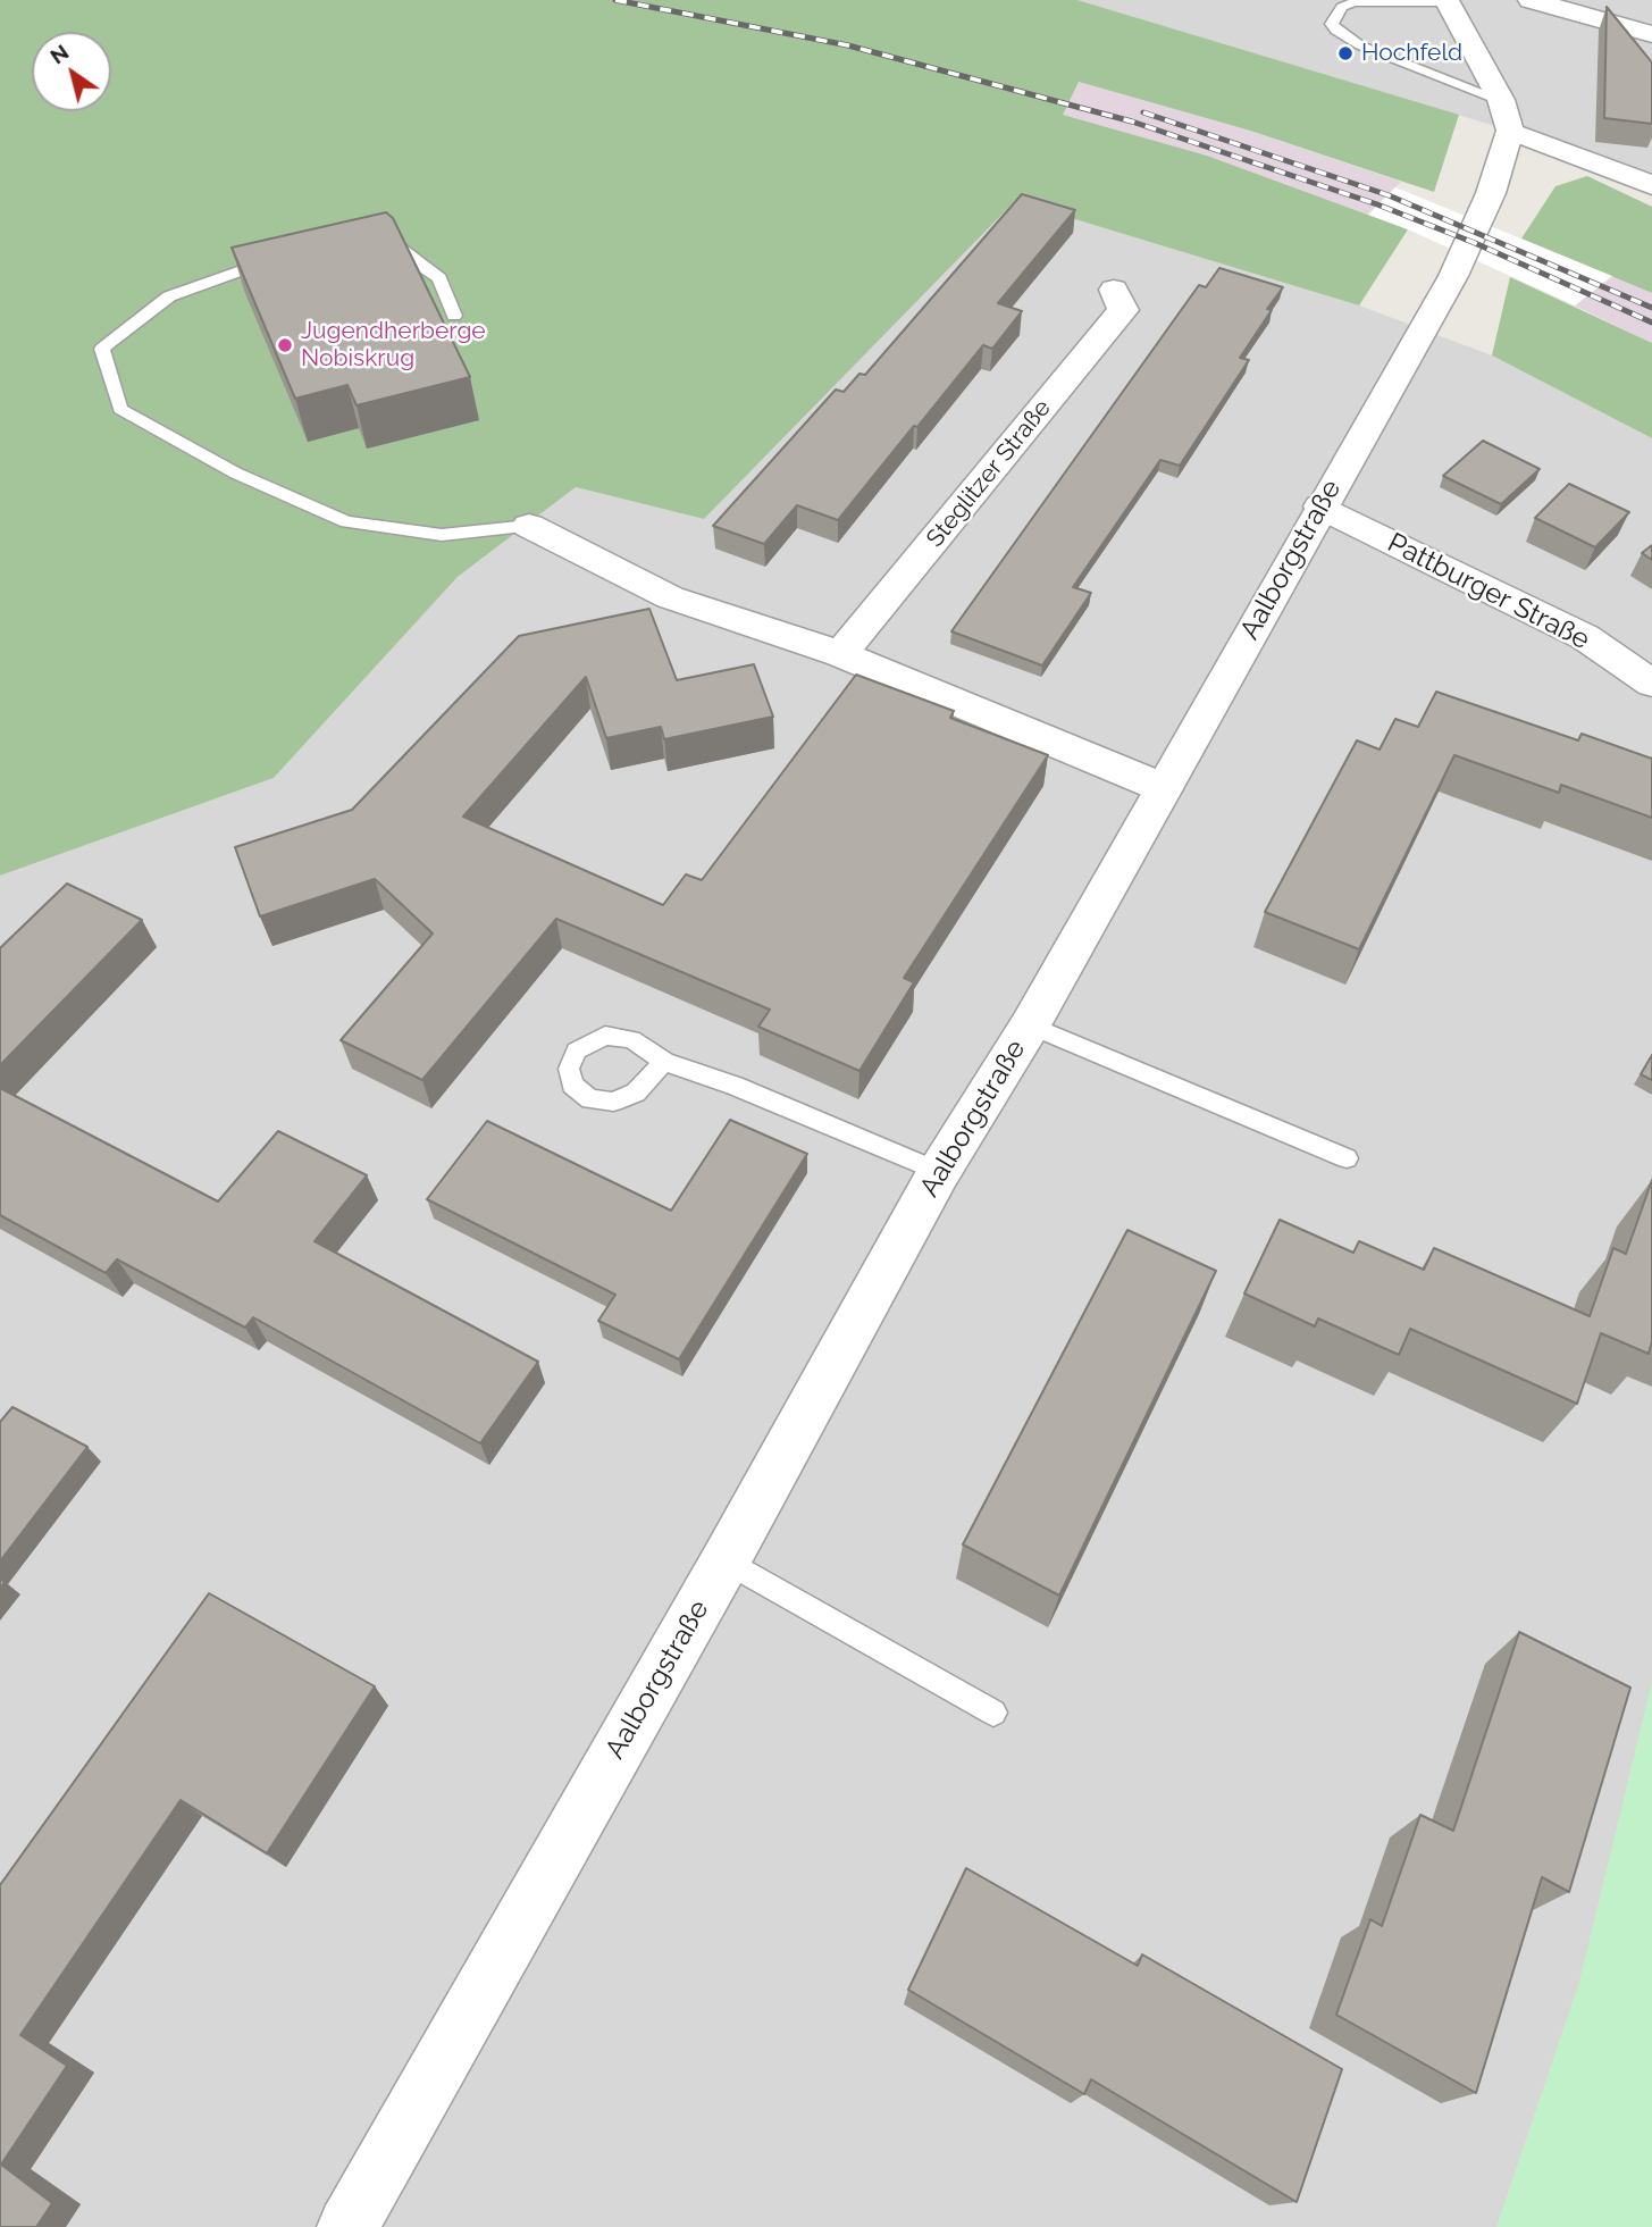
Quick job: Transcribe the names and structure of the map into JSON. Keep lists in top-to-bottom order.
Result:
{
  "streets": {
    "street": ["Steglitzer Straße", "Aalborgstraße", "Pattburger Straße"]
  },
  "crossings": [
    ["Aalborgstraße", "Pattburger Straße"]
  ],
  "places": ["Hochfeld", "Jugendherberge Nobiskrug"],
  "north": "top left"
}
